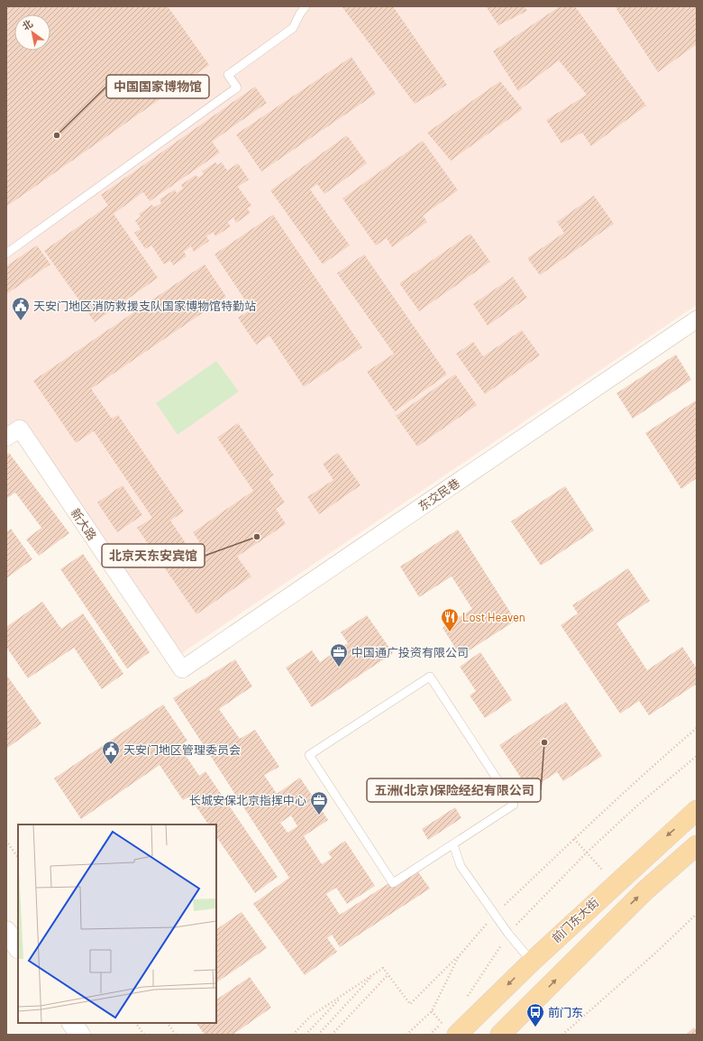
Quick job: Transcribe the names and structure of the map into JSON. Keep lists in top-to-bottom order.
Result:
{
  "streets": {
    "main road": ["前门东大街"],
    "street": ["东交民巷", "新大路"]
  },
  "crossings": [
    ["东交民巷", "新大路"]
  ],
  "places": {
    "other": ["中国国家博物馆", "北京天东安宾馆", "五洲(北京)保险经纪有限公司"],
    "public building": ["天安门地区消防救援支队国家博物馆特勤站", "天安门地区管理委员会"],
    "restaurant": ["Lost Heaven"],
    "office": ["中国通广投资有限公司", "长城安保北京指挥中心"],
    "bus stop": ["前门东"]
  },
  "north": "top left"
}
